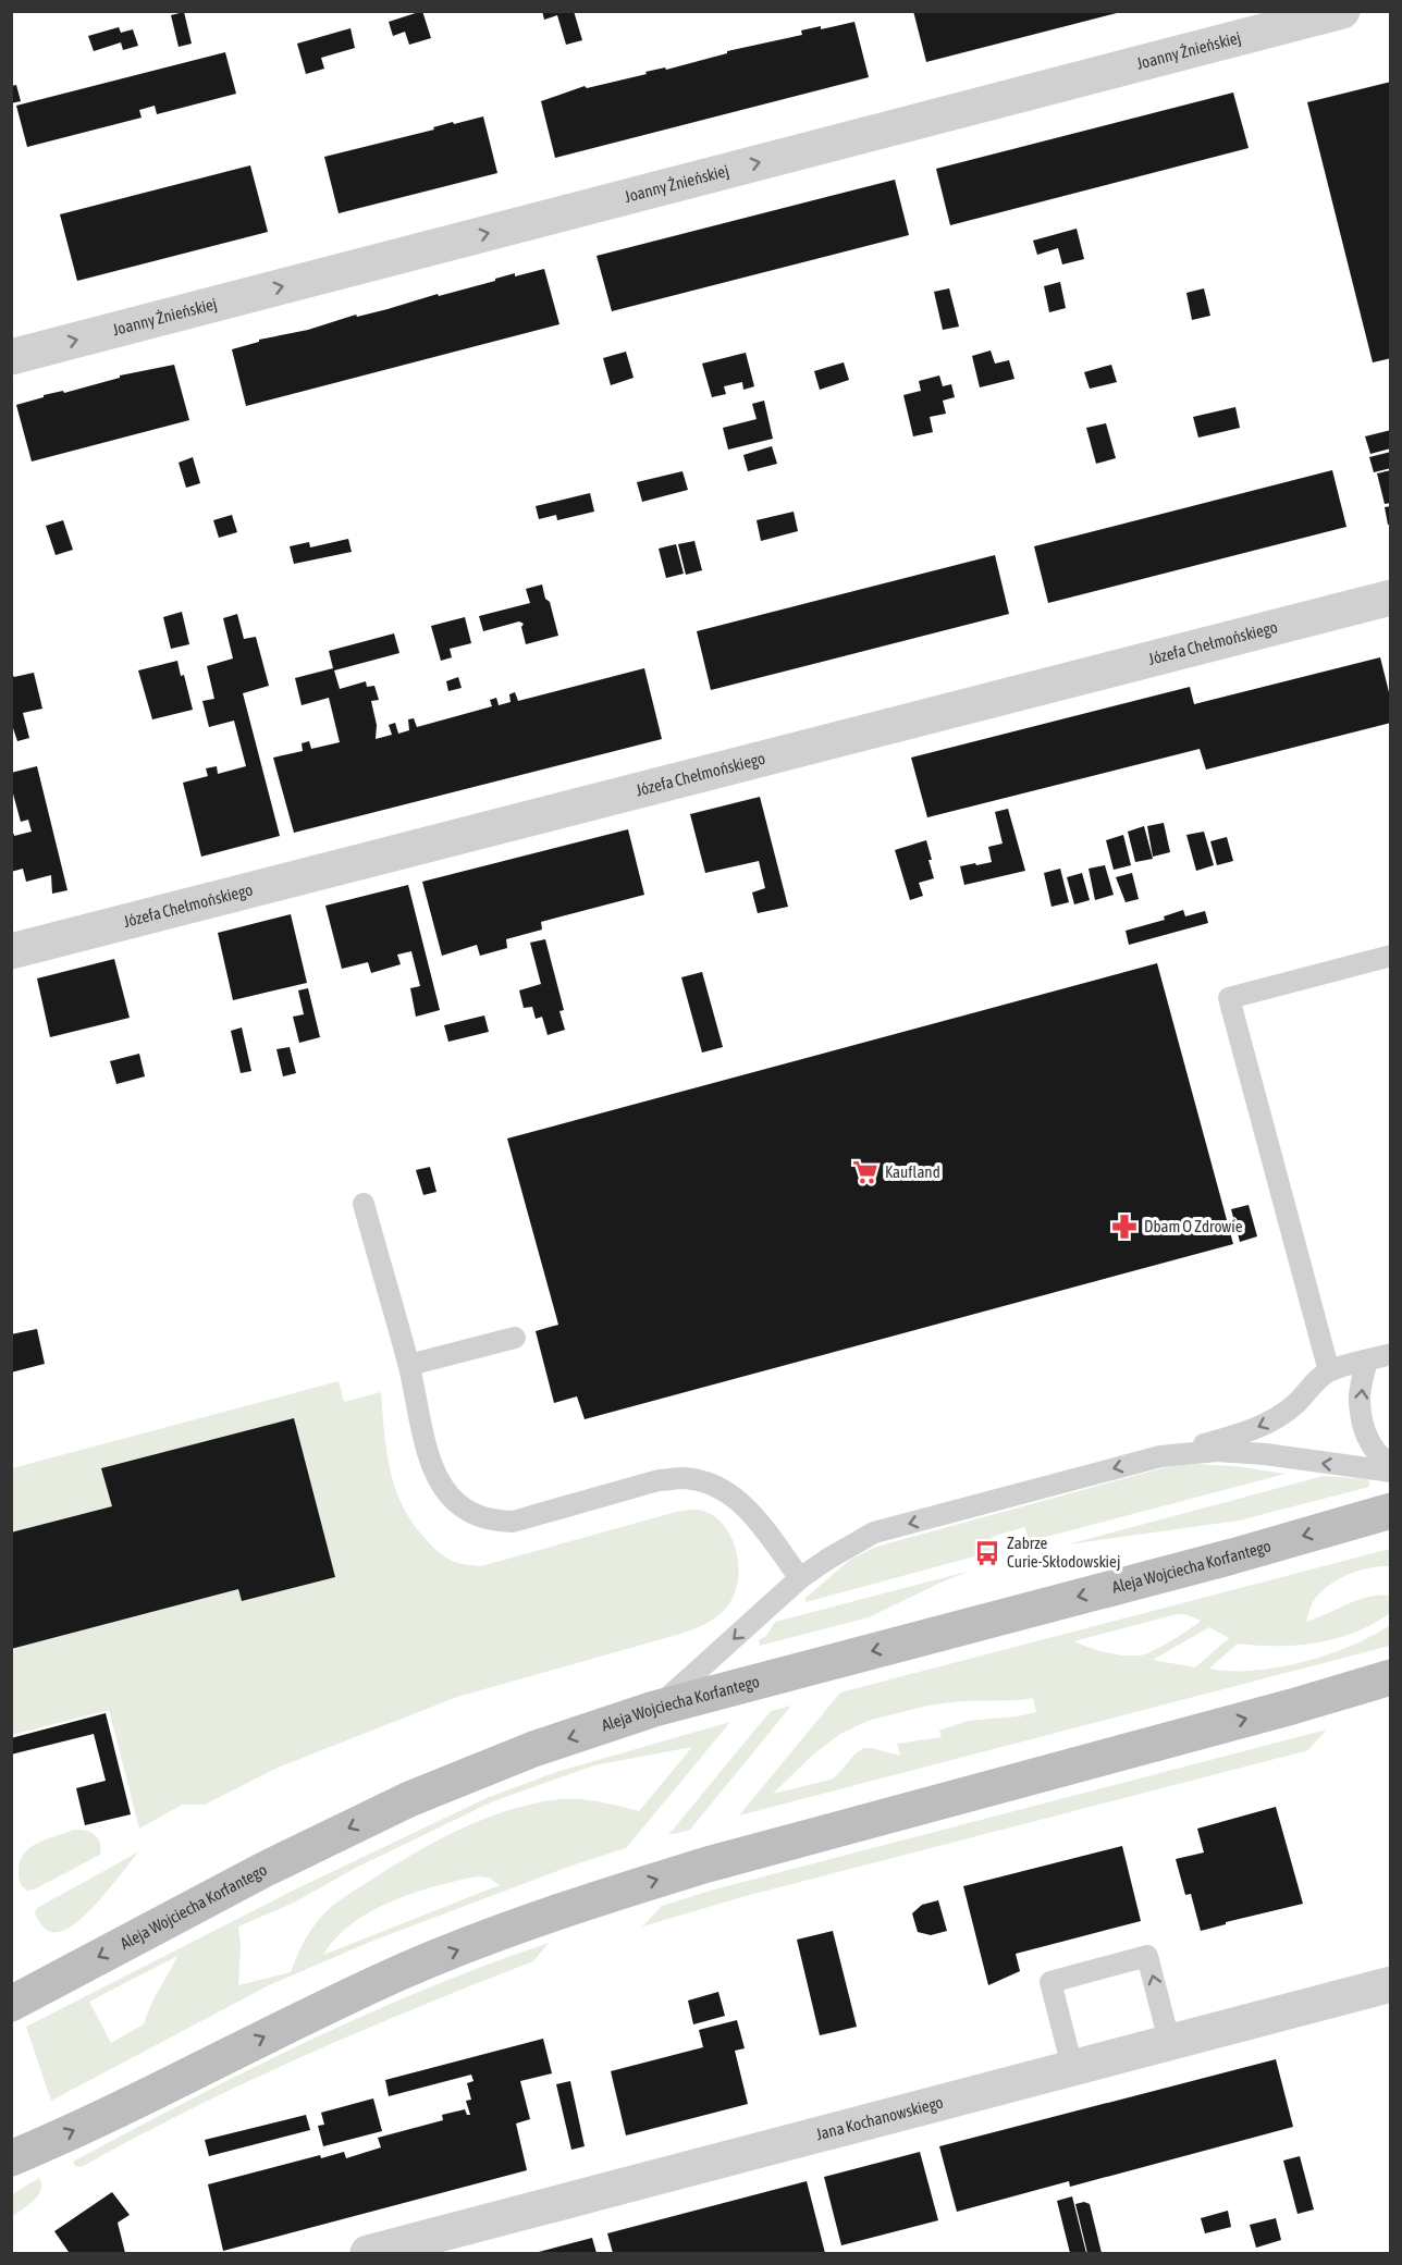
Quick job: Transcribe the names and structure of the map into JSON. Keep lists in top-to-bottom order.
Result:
{
  "streets": {
    "main road": ["Aleja Wojciecha Korfantego"],
    "street": ["Joanny Żnieńskiej", "Józefa Chełmońskiego", "Jana Kochanowskiego"]
  },
  "one_way": ["Joanny Żnieńskiej"],
  "places": {
    "supermarket": ["Kaufland"],
    "pharmacy": ["Dbam O Zdrowie"],
    "bus stop": ["Zabrze Curie-Skłodowskiej"]
  }
}
